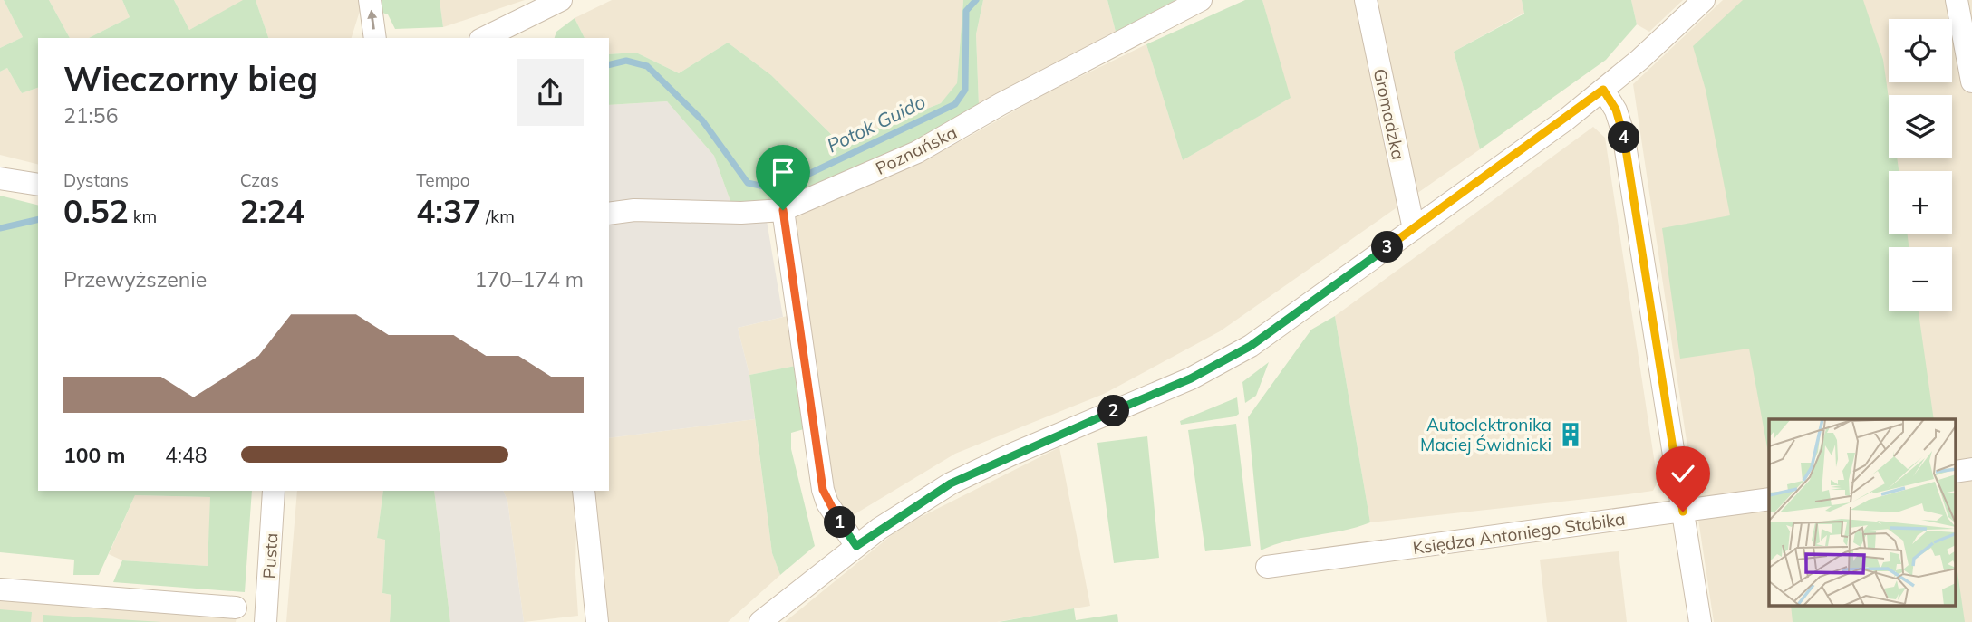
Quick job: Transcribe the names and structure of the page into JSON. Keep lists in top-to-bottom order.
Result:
{
  "streets": {
    "street": [
      "Gromadzka",
      "Poznańska",
      "Księdza Antoniego Stabika",
      "Pusta"
    ]
  },
  "water": ["Potok Guido"],
  "places": {
    "building": ["Autoelektronika Maciej Świdnicki"]
  },
  "page": {
    "map_buttons": ["+", "−"],
    "heading": ["Wieczorny bieg", "21:56"],
    "pins": [
      "4",
      "3",
      "2",
      "1"
    ],
    "stats": [
      ["Dystans", "0.52 km"],
      ["Czas", "2:24"],
      ["Tempo", "4:37 /km"]
    ],
    "chart": ["Przewyższenie", "170–174 m"],
    "list": [
      {
        "name": "100 m",
        "note": "4:48"
      }
    ]
  }
}
